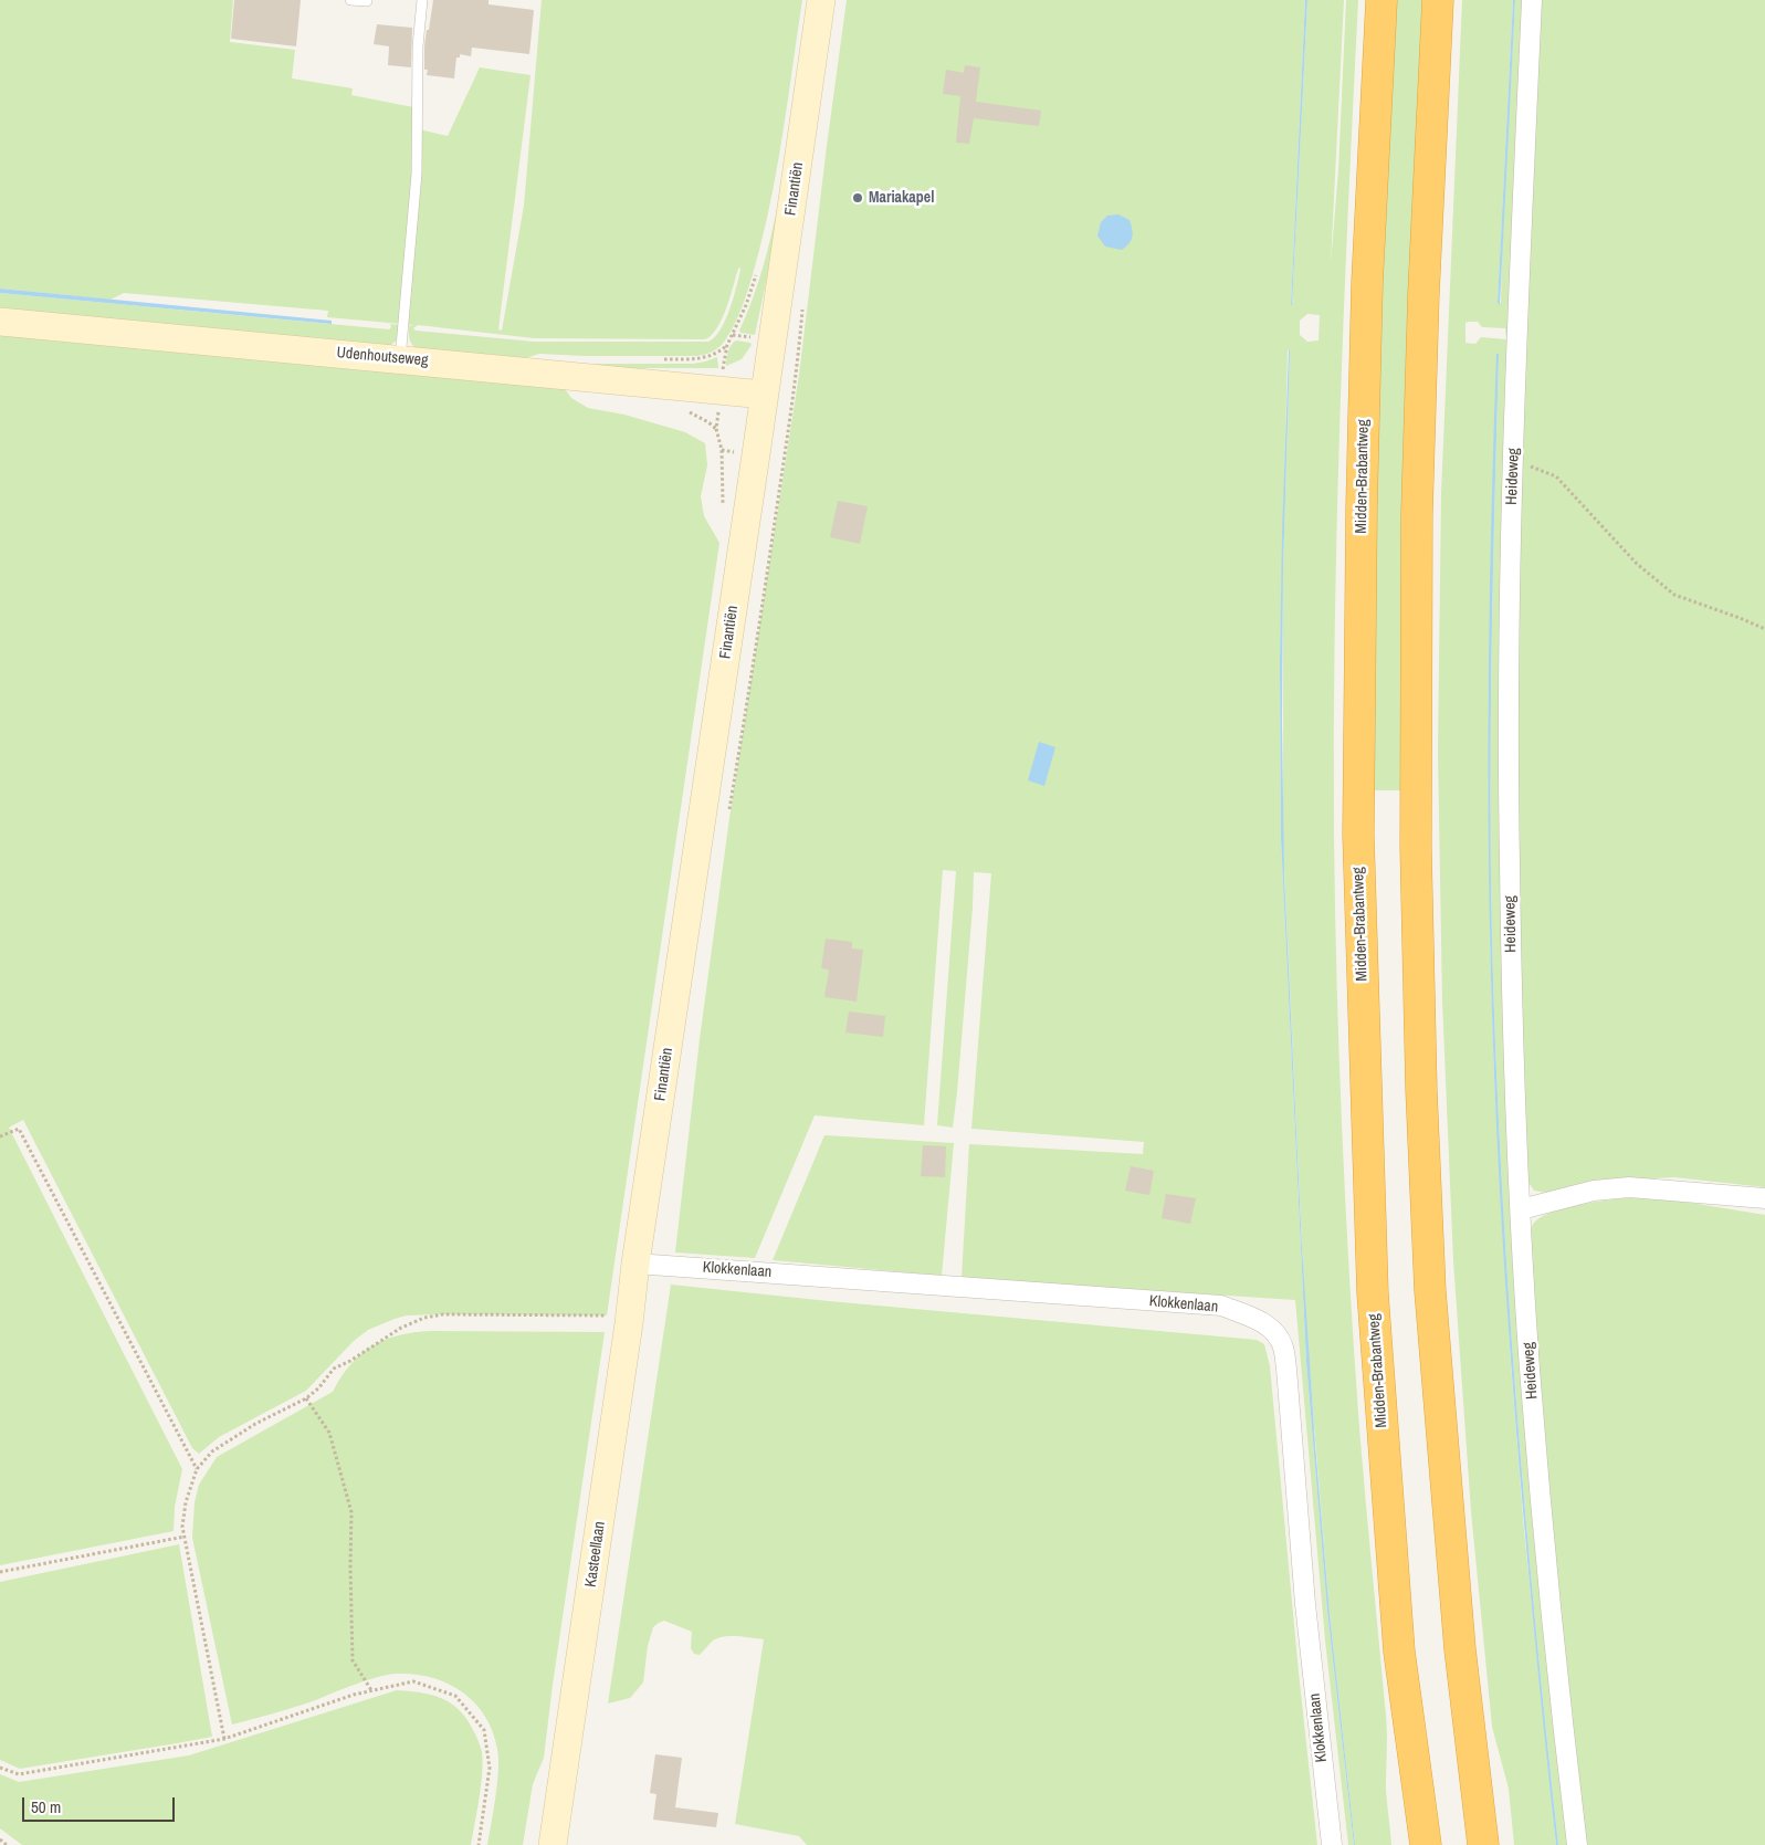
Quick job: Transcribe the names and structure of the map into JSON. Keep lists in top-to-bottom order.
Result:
{
  "streets": {
    "highway": ["Midden-Brabantweg"],
    "street": [
      "Finantiën",
      "Udenhoutseweg",
      "Heideweg",
      "Klokkenlaan",
      "Kasteellaan"
    ]
  },
  "crossings": [
    ["Finantiën", "Udenhoutseweg"],
    ["Finantiën", "Klokkenlaan"],
    ["Finantiën", "Kasteellaan"],
    ["Klokkenlaan", "Kasteellaan"]
  ],
  "places": ["Mariakapel"],
  "scale_bar": "50 m"
}
